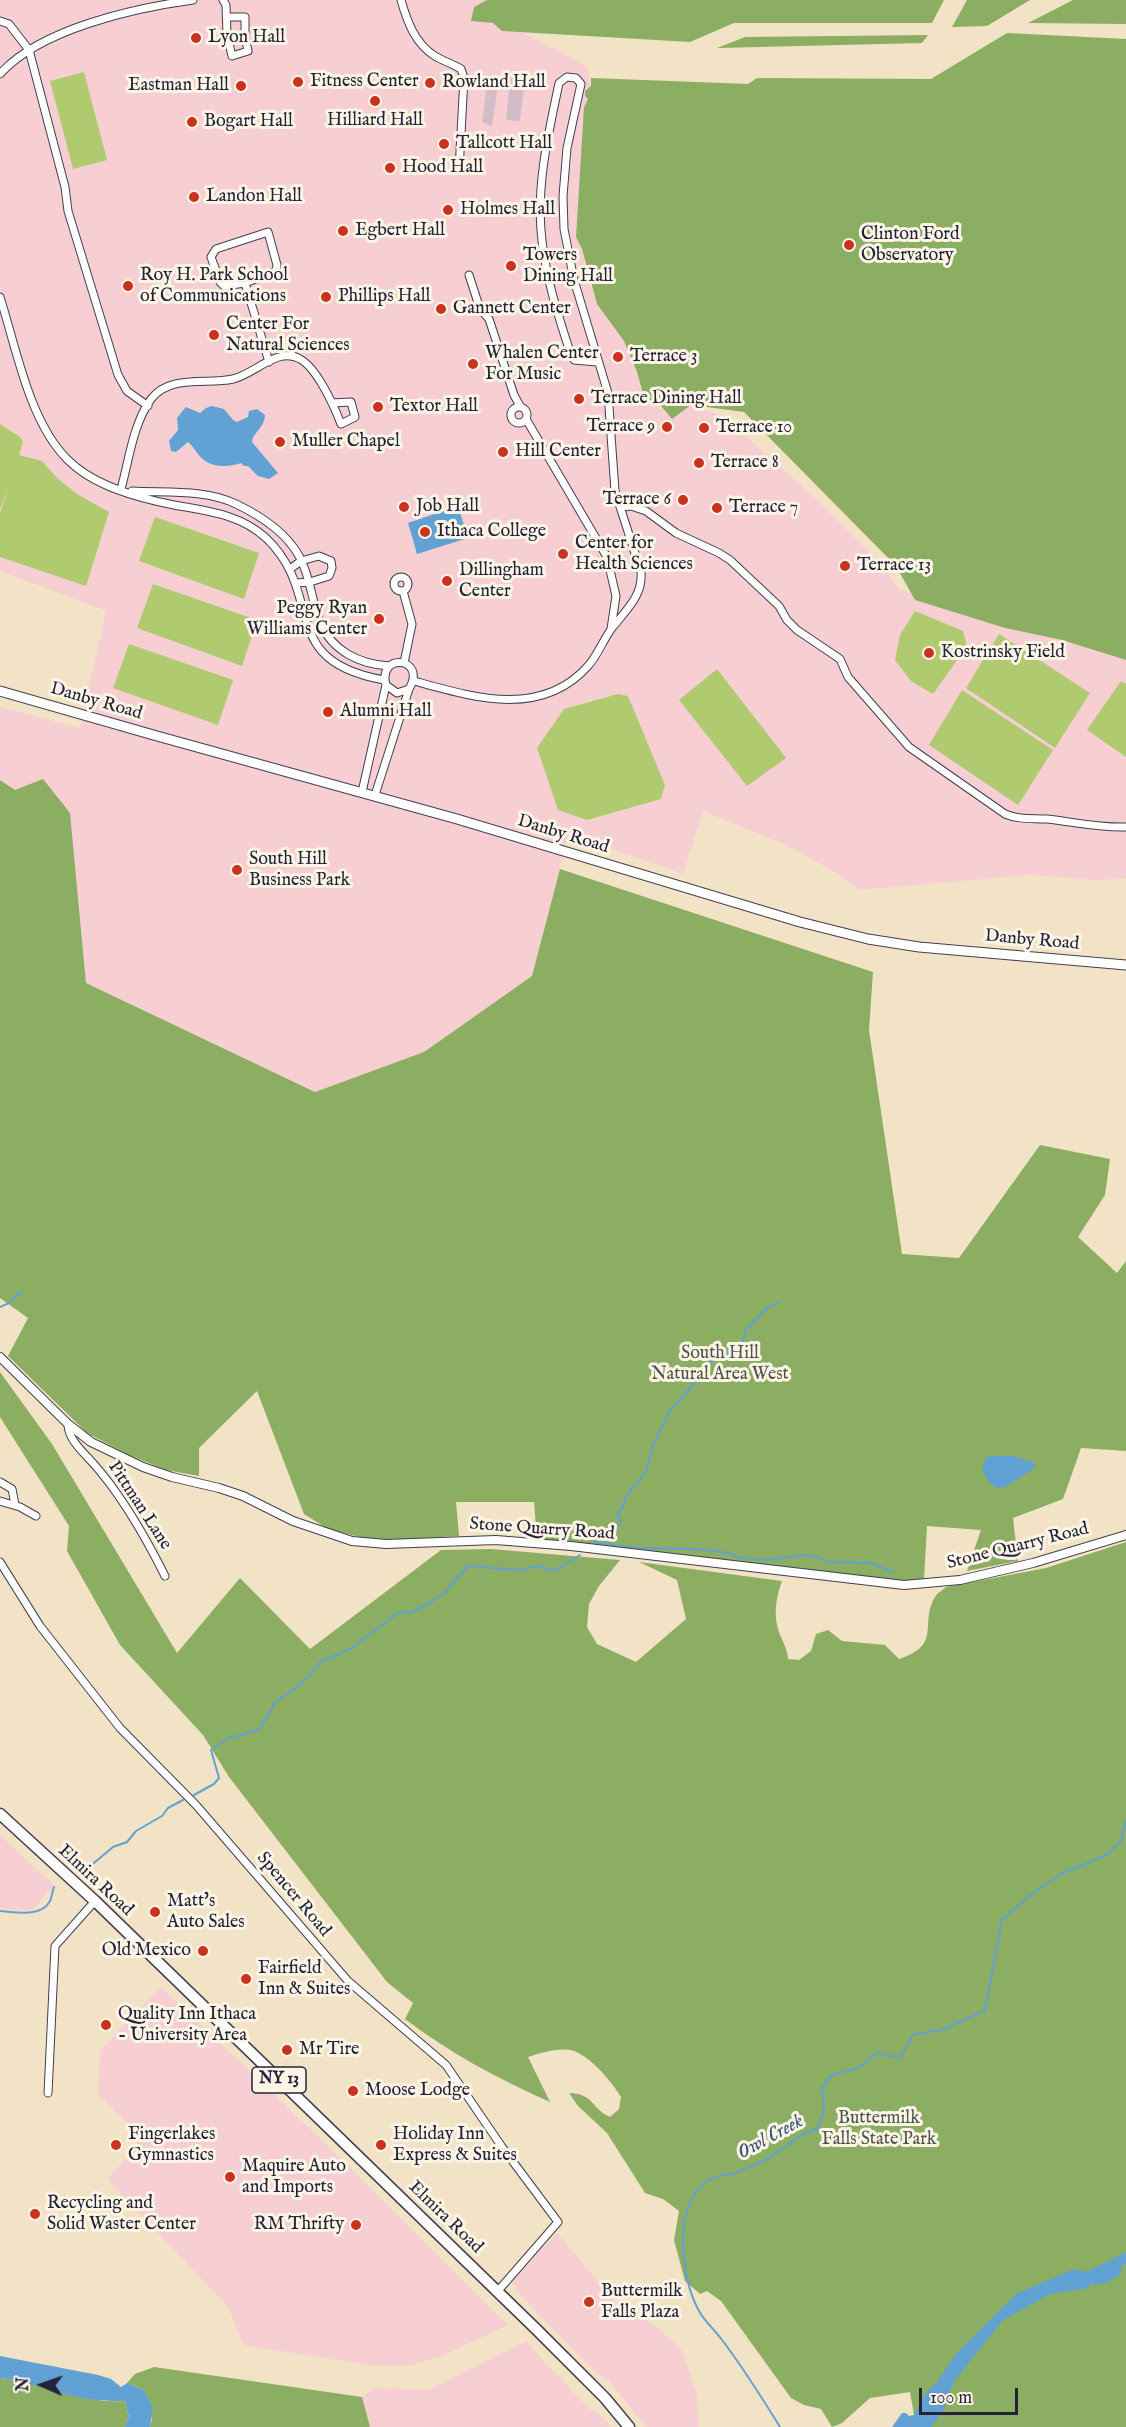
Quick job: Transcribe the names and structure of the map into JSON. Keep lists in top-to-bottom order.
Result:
{
  "streets": {
    "highway": ["Elmira Road", "NY 13"],
    "main road": ["Danby Road"],
    "street": ["Pittman Lane", "Stone Quarry Road", "Spencer Road"]
  },
  "crossings": [
    ["Pittman Lane", "Stone Quarry Road"],
    ["Elmira Road", "Spencer Road"]
  ],
  "water": ["Owl Creek"],
  "parks": ["South Hill Natural Area West", "Buttermilk Falls State Park"],
  "places": [
    "Lyon Hall",
    "Fitness Center",
    "Rowland Hall",
    "Eastman Hall",
    "Hilliard Hall",
    "Bogart Hall",
    "Tallcott Hall",
    "Hood Hall",
    "Landon Hall",
    "Holmes Hall",
    "Egbert Hall",
    "Clinton Ford Observatory",
    "Towers Dining Hall",
    "Roy H. Park School of Communications",
    "Phillips Hall",
    "Gannett Center",
    "Center For Natural Sciences",
    "Terrace 3",
    "Whalen Center For Music",
    "Terrace Dining Hall",
    "Textor Hall",
    "Terrace 9",
    "Terrace 10",
    "Muller Chapel",
    "Hill Center",
    "Terrace 8",
    "Terrace 6",
    "Job Hall",
    "Terrace 7",
    "Ithaca College",
    "Center for Health Sciences",
    "Terrace 13",
    "Dillingham Center",
    "Peggy Ryan Williams Center",
    "Kostrinsky Field",
    "Alumni Hall",
    "South Hill Business Park",
    "Matt's Auto Sales",
    "Old Mexico",
    "Fairfield Inn & Suites",
    "Quality Inn Ithaca - University Area",
    "Mr Tire",
    "Moose Lodge",
    "Fingerlakes Gymnastics",
    "Holiday Inn Express & Suites",
    "Maquire Auto and Imports",
    "Recycling and Solid Waster Center",
    "RM Thrifty",
    "Buttermilk Falls Plaza"
  ],
  "scale_bar": "100 m",
  "north": "left"
}
